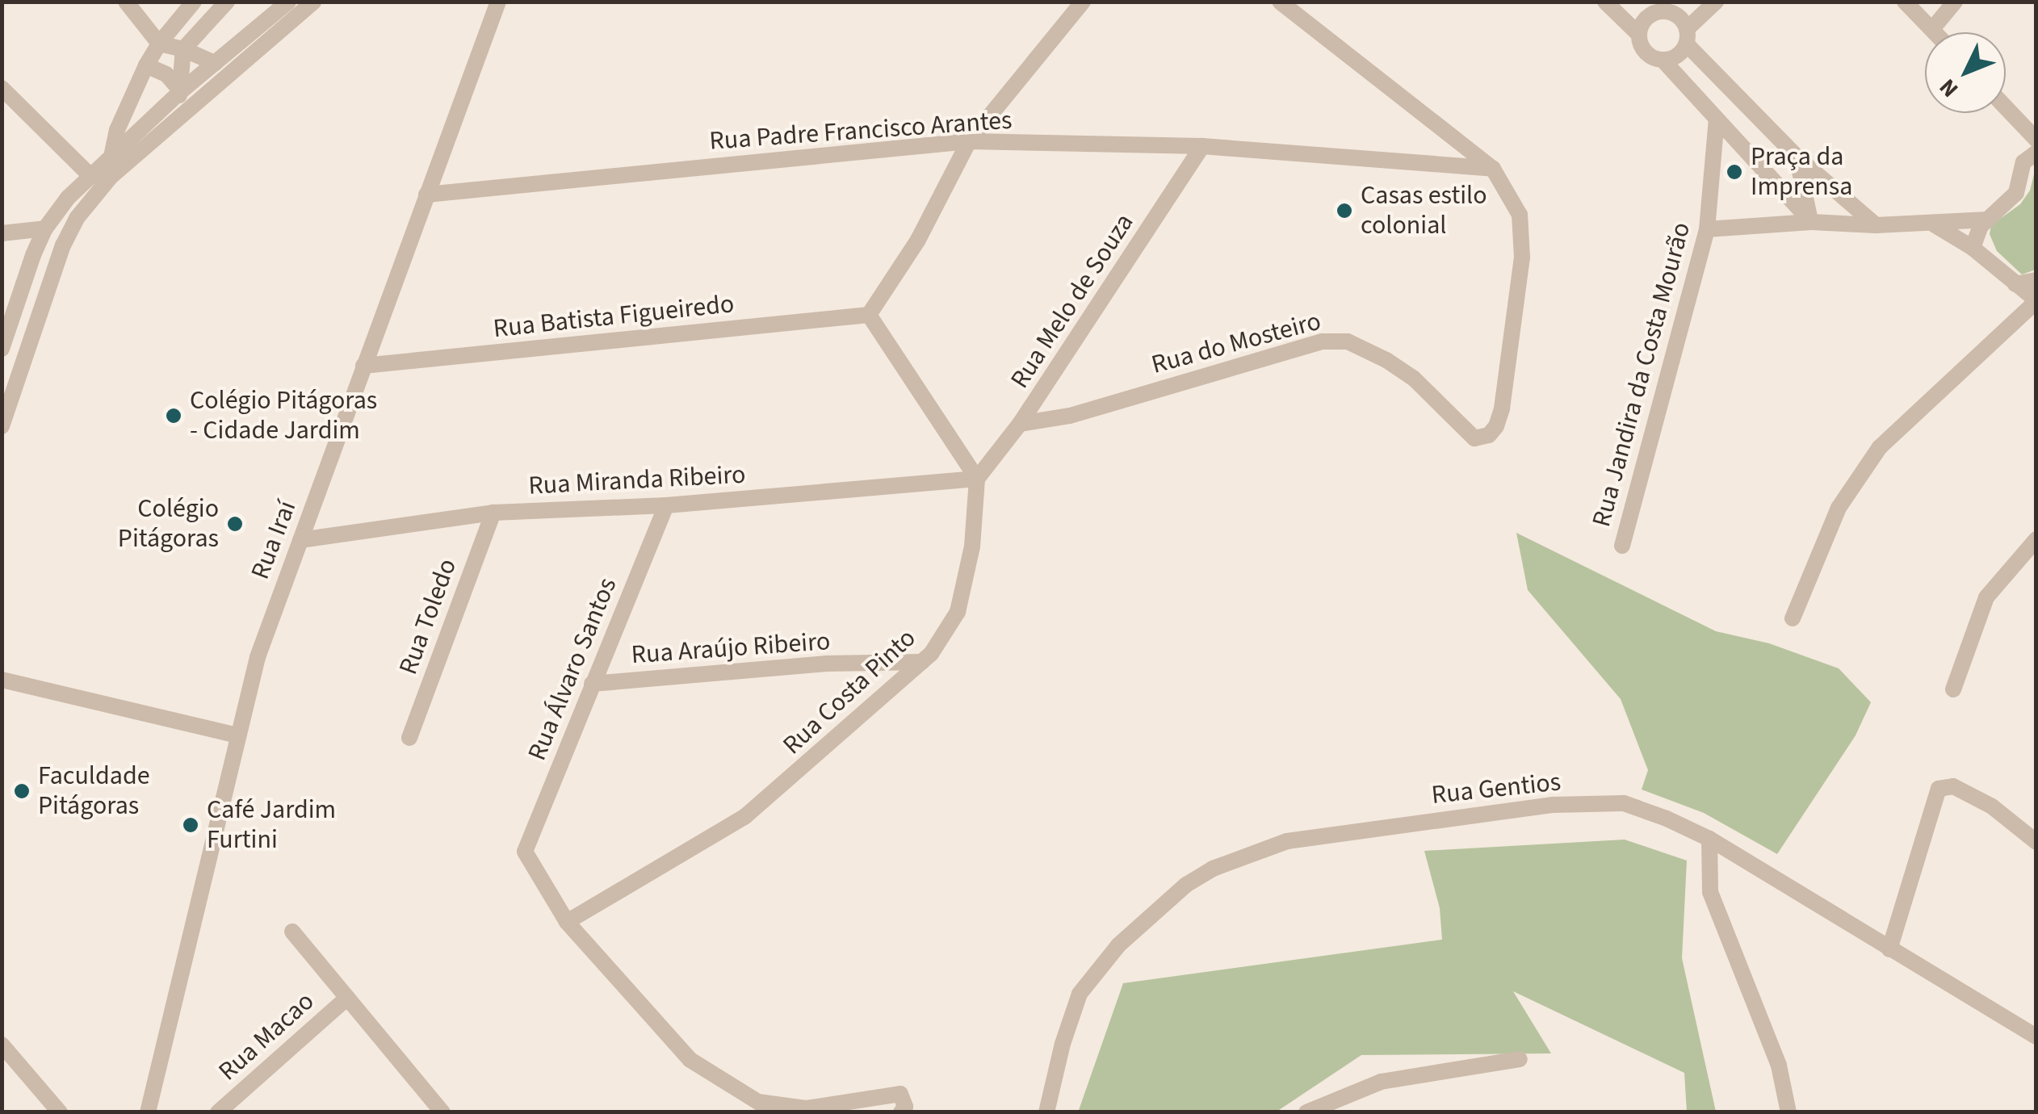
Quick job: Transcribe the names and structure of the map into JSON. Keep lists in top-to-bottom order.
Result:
{
  "streets": {
    "street": [
      "Rua Padre Francisco Arantes",
      "Rua Melo de Souza",
      "Rua Batista Figueiredo",
      "Rua do Mosteiro",
      "Rua Jandira da Costa Mourão",
      "Rua Miranda Ribeiro",
      "Rua Iraí",
      "Rua Toledo",
      "Rua Araújo Ribeiro",
      "Rua Álvaro Santos",
      "Rua Costa Pinto",
      "Rua Gentios",
      "Rua Macao"
    ]
  },
  "crossings": [
    ["Rua Padre Francisco Arantes", "Rua Melo de Souza"],
    ["Rua Padre Francisco Arantes", "Rua do Mosteiro"],
    ["Rua Padre Francisco Arantes", "Rua Iraí"],
    ["Rua Melo de Souza", "Rua do Mosteiro"],
    ["Rua Melo de Souza", "Rua Miranda Ribeiro"],
    ["Rua Melo de Souza", "Rua Costa Pinto"],
    ["Rua Batista Figueiredo", "Rua Iraí"],
    ["Rua Miranda Ribeiro", "Rua Iraí"],
    ["Rua Miranda Ribeiro", "Rua Toledo"],
    ["Rua Miranda Ribeiro", "Rua Álvaro Santos"],
    ["Rua Miranda Ribeiro", "Rua Costa Pinto"],
    ["Rua Araújo Ribeiro", "Rua Álvaro Santos"],
    ["Rua Araújo Ribeiro", "Rua Costa Pinto"],
    ["Rua Álvaro Santos", "Rua Costa Pinto"]
  ],
  "places": [
    "Praça da Imprensa",
    "Casas estilo colonial",
    "Colégio Pitágoras - Cidade Jardim",
    "Colégio Pitágoras",
    "Faculdade Pitágoras",
    "Café Jardim Furtini"
  ],
  "north": "bottom left"
}
